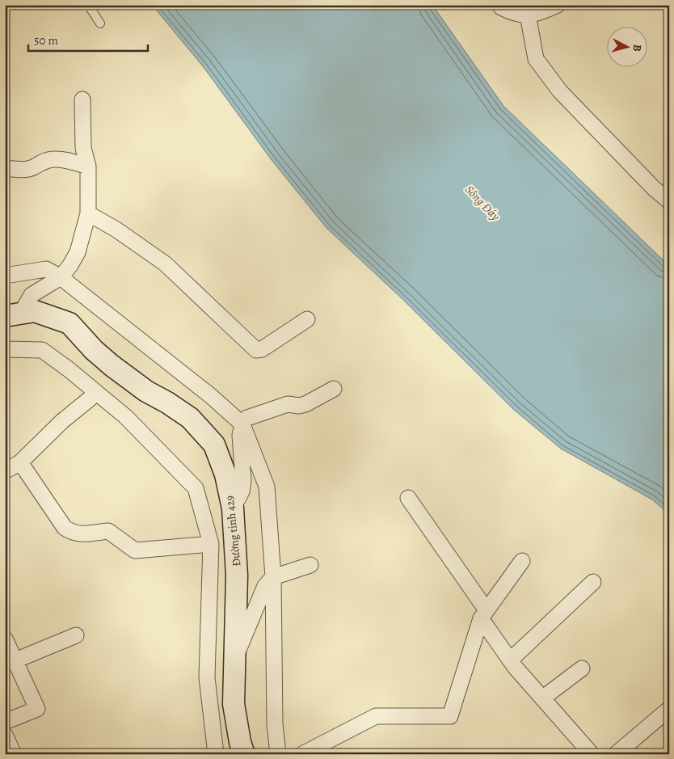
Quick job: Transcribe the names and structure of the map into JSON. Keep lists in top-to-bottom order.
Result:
{
  "streets": {
    "main road": ["Đường tỉnh 429"]
  },
  "water": ["Sông Đáy"],
  "scale_bar": "50 m",
  "north": "right"
}
